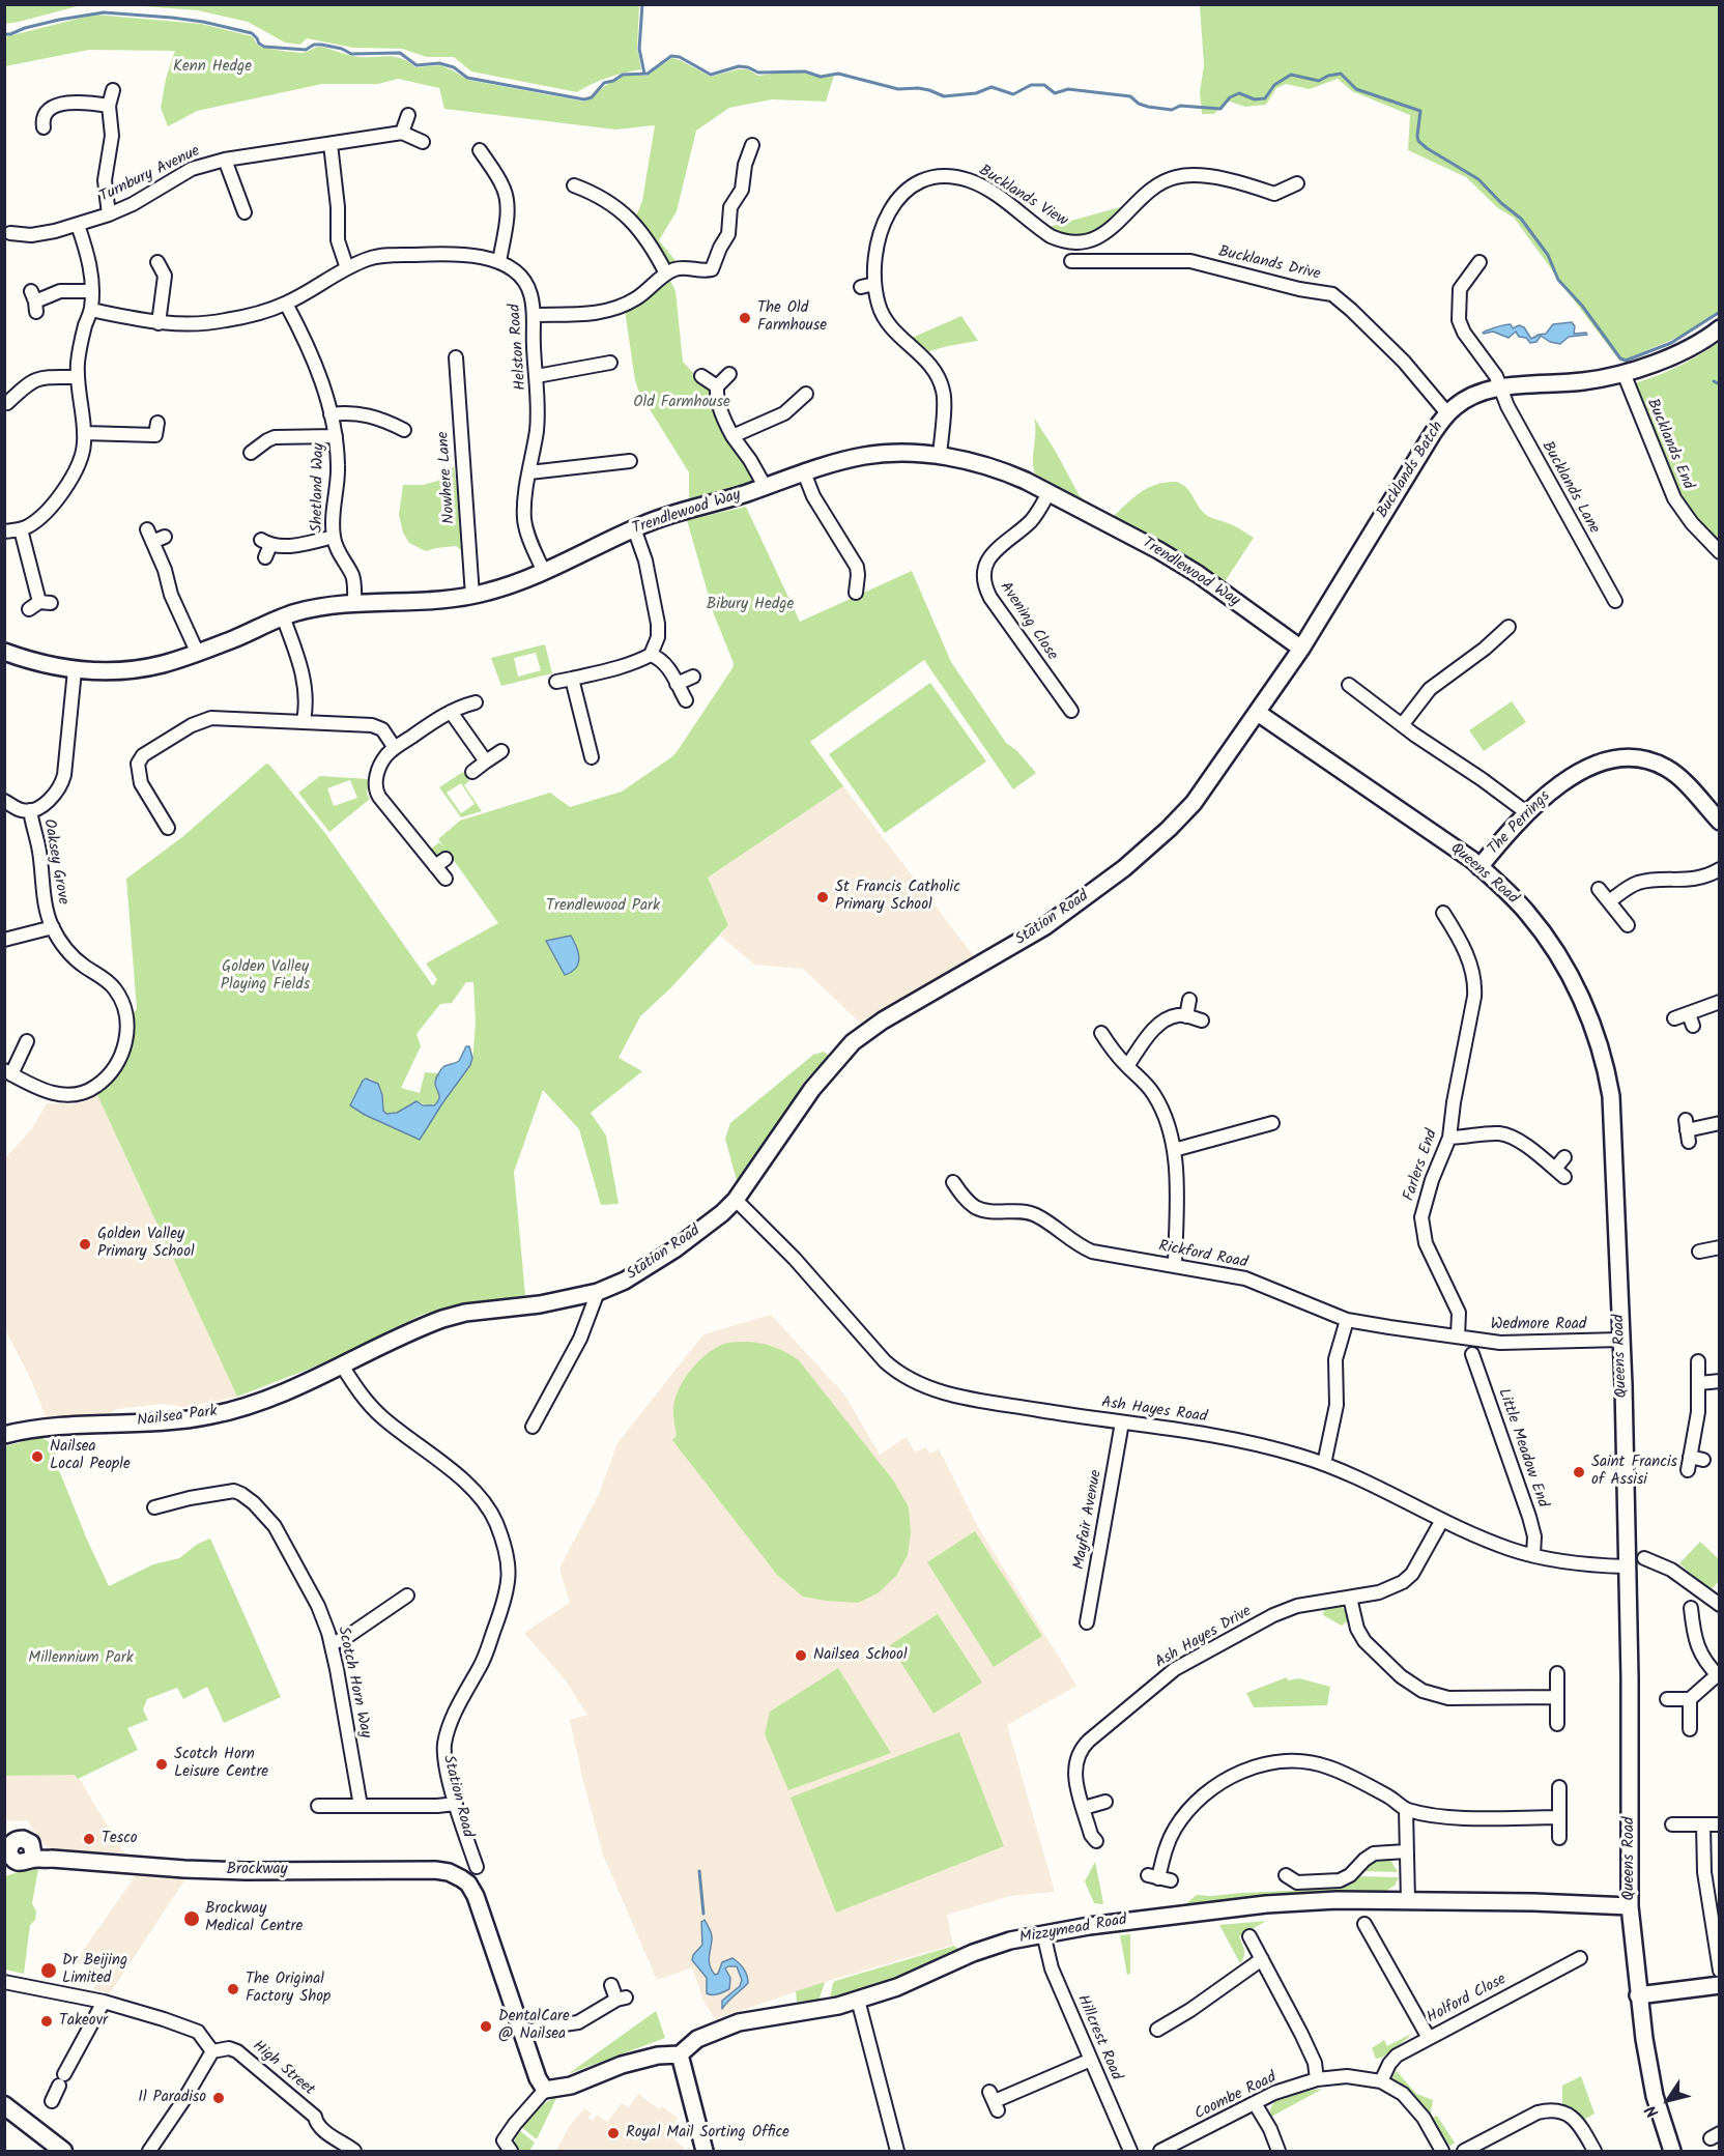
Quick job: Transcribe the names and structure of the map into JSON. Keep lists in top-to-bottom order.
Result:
{
  "streets": {
    "street": [
      "Turnbury Avenue",
      "Bucklands View",
      "Bucklands Drive",
      "Helston Road",
      "Bucklands End",
      "Bucklands Batch",
      "Nowhere Lane",
      "Shetland Way",
      "Bucklands Lane",
      "Trendlewood Way",
      "Avening Close",
      "The Perrings",
      "Oaksey Grove",
      "Queens Road",
      "Station Road",
      "Farlers End",
      "Rickford Road",
      "Wedmore Road",
      "Ash Hayes Road",
      "Nailsea Park",
      "Little Meadow End",
      "Mayfair Avenue",
      "Ash Hayes Drive",
      "Scotch Horn Way",
      "Brockway",
      "Mizzymead Road",
      "Holford Close",
      "Hillcrest Road",
      "High Street",
      "Coombe Road"
    ]
  },
  "crossings": [
    ["Bucklands View", "Trendlewood Way"],
    ["Bucklands Drive", "Bucklands Batch"],
    ["Helston Road", "Shetland Way"],
    ["Helston Road", "Trendlewood Way"],
    ["Bucklands End", "Bucklands Batch"],
    ["Bucklands Batch", "Bucklands Lane"],
    ["Bucklands Batch", "Trendlewood Way"],
    ["Bucklands Batch", "Station Road"],
    ["Nowhere Lane", "Trendlewood Way"],
    ["Shetland Way", "Trendlewood Way"],
    ["Trendlewood Way", "Avening Close"],
    ["Trendlewood Way", "Station Road"],
    ["The Perrings", "Queens Road"],
    ["Queens Road", "Station Road"],
    ["Queens Road", "Wedmore Road"],
    ["Queens Road", "Ash Hayes Road"],
    ["Queens Road", "Mizzymead Road"],
    ["Station Road", "Ash Hayes Road"],
    ["Station Road", "Nailsea Park"],
    ["Farlers End", "Rickford Road"],
    ["Farlers End", "Wedmore Road"],
    ["Rickford Road", "Wedmore Road"],
    ["Ash Hayes Road", "Little Meadow End"],
    ["Ash Hayes Road", "Mayfair Avenue"],
    ["Ash Hayes Road", "Ash Hayes Drive"],
    ["Mizzymead Road", "Hillcrest Road"],
    ["Holford Close", "Coombe Road"]
  ],
  "parks": [
    "Kenn Hedge",
    "Old Farmhouse",
    "Bibury Hedge",
    "Trendlewood Park",
    "Golden Valley Playing Fields",
    "Millennium Park"
  ],
  "places": [
    "The Old Farmhouse",
    "St Francis Catholic Primary School",
    "Golden Valley Primary School",
    "Nailsea Local People",
    "Saint Francis of Assisi",
    "Nailsea School",
    "Scotch Horn Leisure Centre",
    "Tesco",
    "Brockway Medical Centre",
    "Dr Beijing Limited",
    "The Original Factory Shop",
    "Takeovr",
    "DentalCare @ Nailsea",
    "Il Paradiso",
    "Royal Mail Sorting Office"
  ],
  "north": "bottom left"
}
